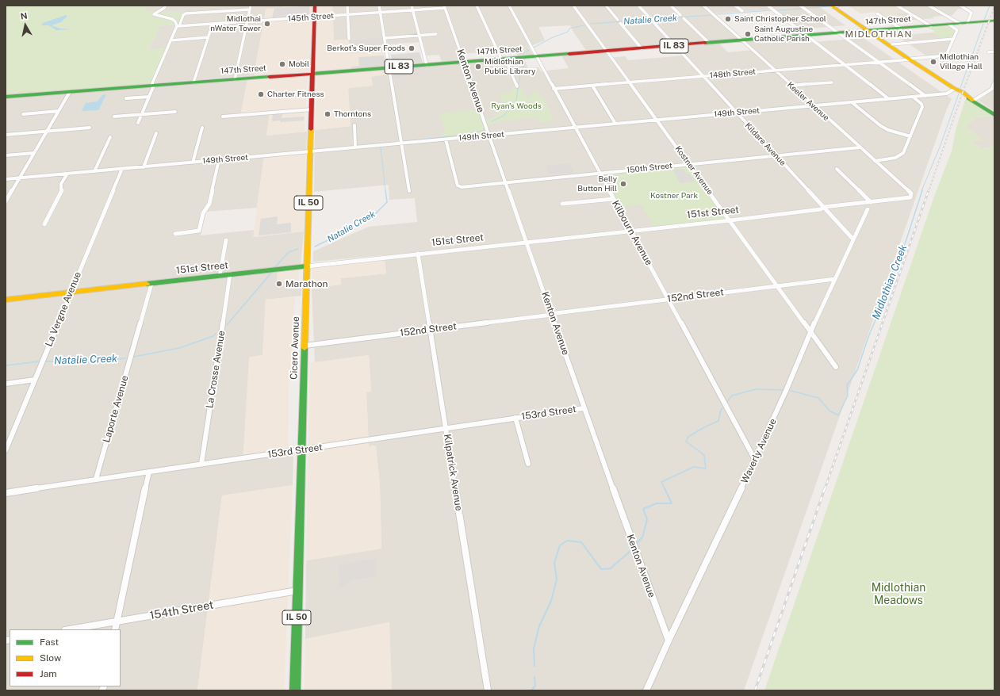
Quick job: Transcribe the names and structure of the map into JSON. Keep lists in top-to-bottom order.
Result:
{
  "streets": {
    "main road": [
      "147th Street",
      "IL 83",
      "IL 50",
      "151st Street",
      "Cicero Avenue"
    ],
    "street": [
      "145th Street",
      "148th Street",
      "Kenton Avenue",
      "Keeler Avenue",
      "149th Street",
      "Kildare Avenue",
      "150th Street",
      "Kostner Avenue",
      "Kilbourn Avenue",
      "152nd Street",
      "La Vergne Avenue",
      "La Crosse Avenue",
      "Laporte Avenue",
      "153rd Street",
      "Waverly Avenue",
      "Kilpatrick Avenue",
      "154th Street"
    ]
  },
  "crossings": [
    ["145th Street", "Kenton Avenue"],
    ["145th Street", "Cicero Avenue"],
    ["147th Street", "Kenton Avenue"],
    ["147th Street", "Keeler Avenue"],
    ["147th Street", "Kildare Avenue"],
    ["147th Street", "Kostner Avenue"],
    ["147th Street", "Kilbourn Avenue"],
    ["147th Street", "Cicero Avenue"],
    ["148th Street", "Keeler Avenue"],
    ["148th Street", "Kildare Avenue"],
    ["148th Street", "Kostner Avenue"],
    ["148th Street", "Kilbourn Avenue"],
    ["Kenton Avenue", "149th Street"],
    ["Kenton Avenue", "150th Street"],
    ["Kenton Avenue", "151st Street"],
    ["Kenton Avenue", "152nd Street"],
    ["Kenton Avenue", "153rd Street"],
    ["Kenton Avenue", "Waverly Avenue"],
    ["Keeler Avenue", "149th Street"],
    ["Keeler Avenue", "150th Street"],
    ["Keeler Avenue", "151st Street"],
    ["149th Street", "Kildare Avenue"],
    ["149th Street", "150th Street"],
    ["149th Street", "Kostner Avenue"],
    ["149th Street", "Kilbourn Avenue"],
    ["149th Street", "La Vergne Avenue"],
    ["149th Street", "Cicero Avenue"],
    ["Kildare Avenue", "150th Street"],
    ["Kildare Avenue", "151st Street"],
    ["Kildare Avenue", "Waverly Avenue"],
    ["150th Street", "Kostner Avenue"],
    ["150th Street", "Kilbourn Avenue"],
    ["Kostner Avenue", "151st Street"],
    ["Kostner Avenue", "152nd Street"],
    ["Kostner Avenue", "Waverly Avenue"],
    ["151st Street", "Kilbourn Avenue"],
    ["151st Street", "La Vergne Avenue"],
    ["151st Street", "Cicero Avenue"],
    ["151st Street", "La Crosse Avenue"],
    ["151st Street", "Laporte Avenue"],
    ["151st Street", "Kilpatrick Avenue"],
    ["Kilbourn Avenue", "152nd Street"],
    ["Kilbourn Avenue", "Waverly Avenue"],
    ["152nd Street", "Cicero Avenue"],
    ["152nd Street", "Waverly Avenue"],
    ["152nd Street", "Kilpatrick Avenue"],
    ["Cicero Avenue", "153rd Street"],
    ["Cicero Avenue", "154th Street"],
    ["La Crosse Avenue", "153rd Street"],
    ["Laporte Avenue", "153rd Street"],
    ["153rd Street", "Kilpatrick Avenue"]
  ],
  "districts": ["MIDLOTHIAN"],
  "water": ["Natalie Creek", "Midlothian Creek"],
  "parks": ["Ryan's Woods", "Kostner Park", "Midlothian Meadows"],
  "places": [
    "Saint Christopher School",
    "Midlothai nWater Tower",
    "Saint Augustine Catholic Parish",
    "Berkot's Super Foods",
    "Midlothian Village Hall",
    "Mobil",
    "Midlothian Public Library",
    "Charter Fitness",
    "Thorntons",
    "Belly Button Hill",
    "Marathon"
  ],
  "legend": ["Fast", "Slow", "Jam"],
  "north": "top"
}
